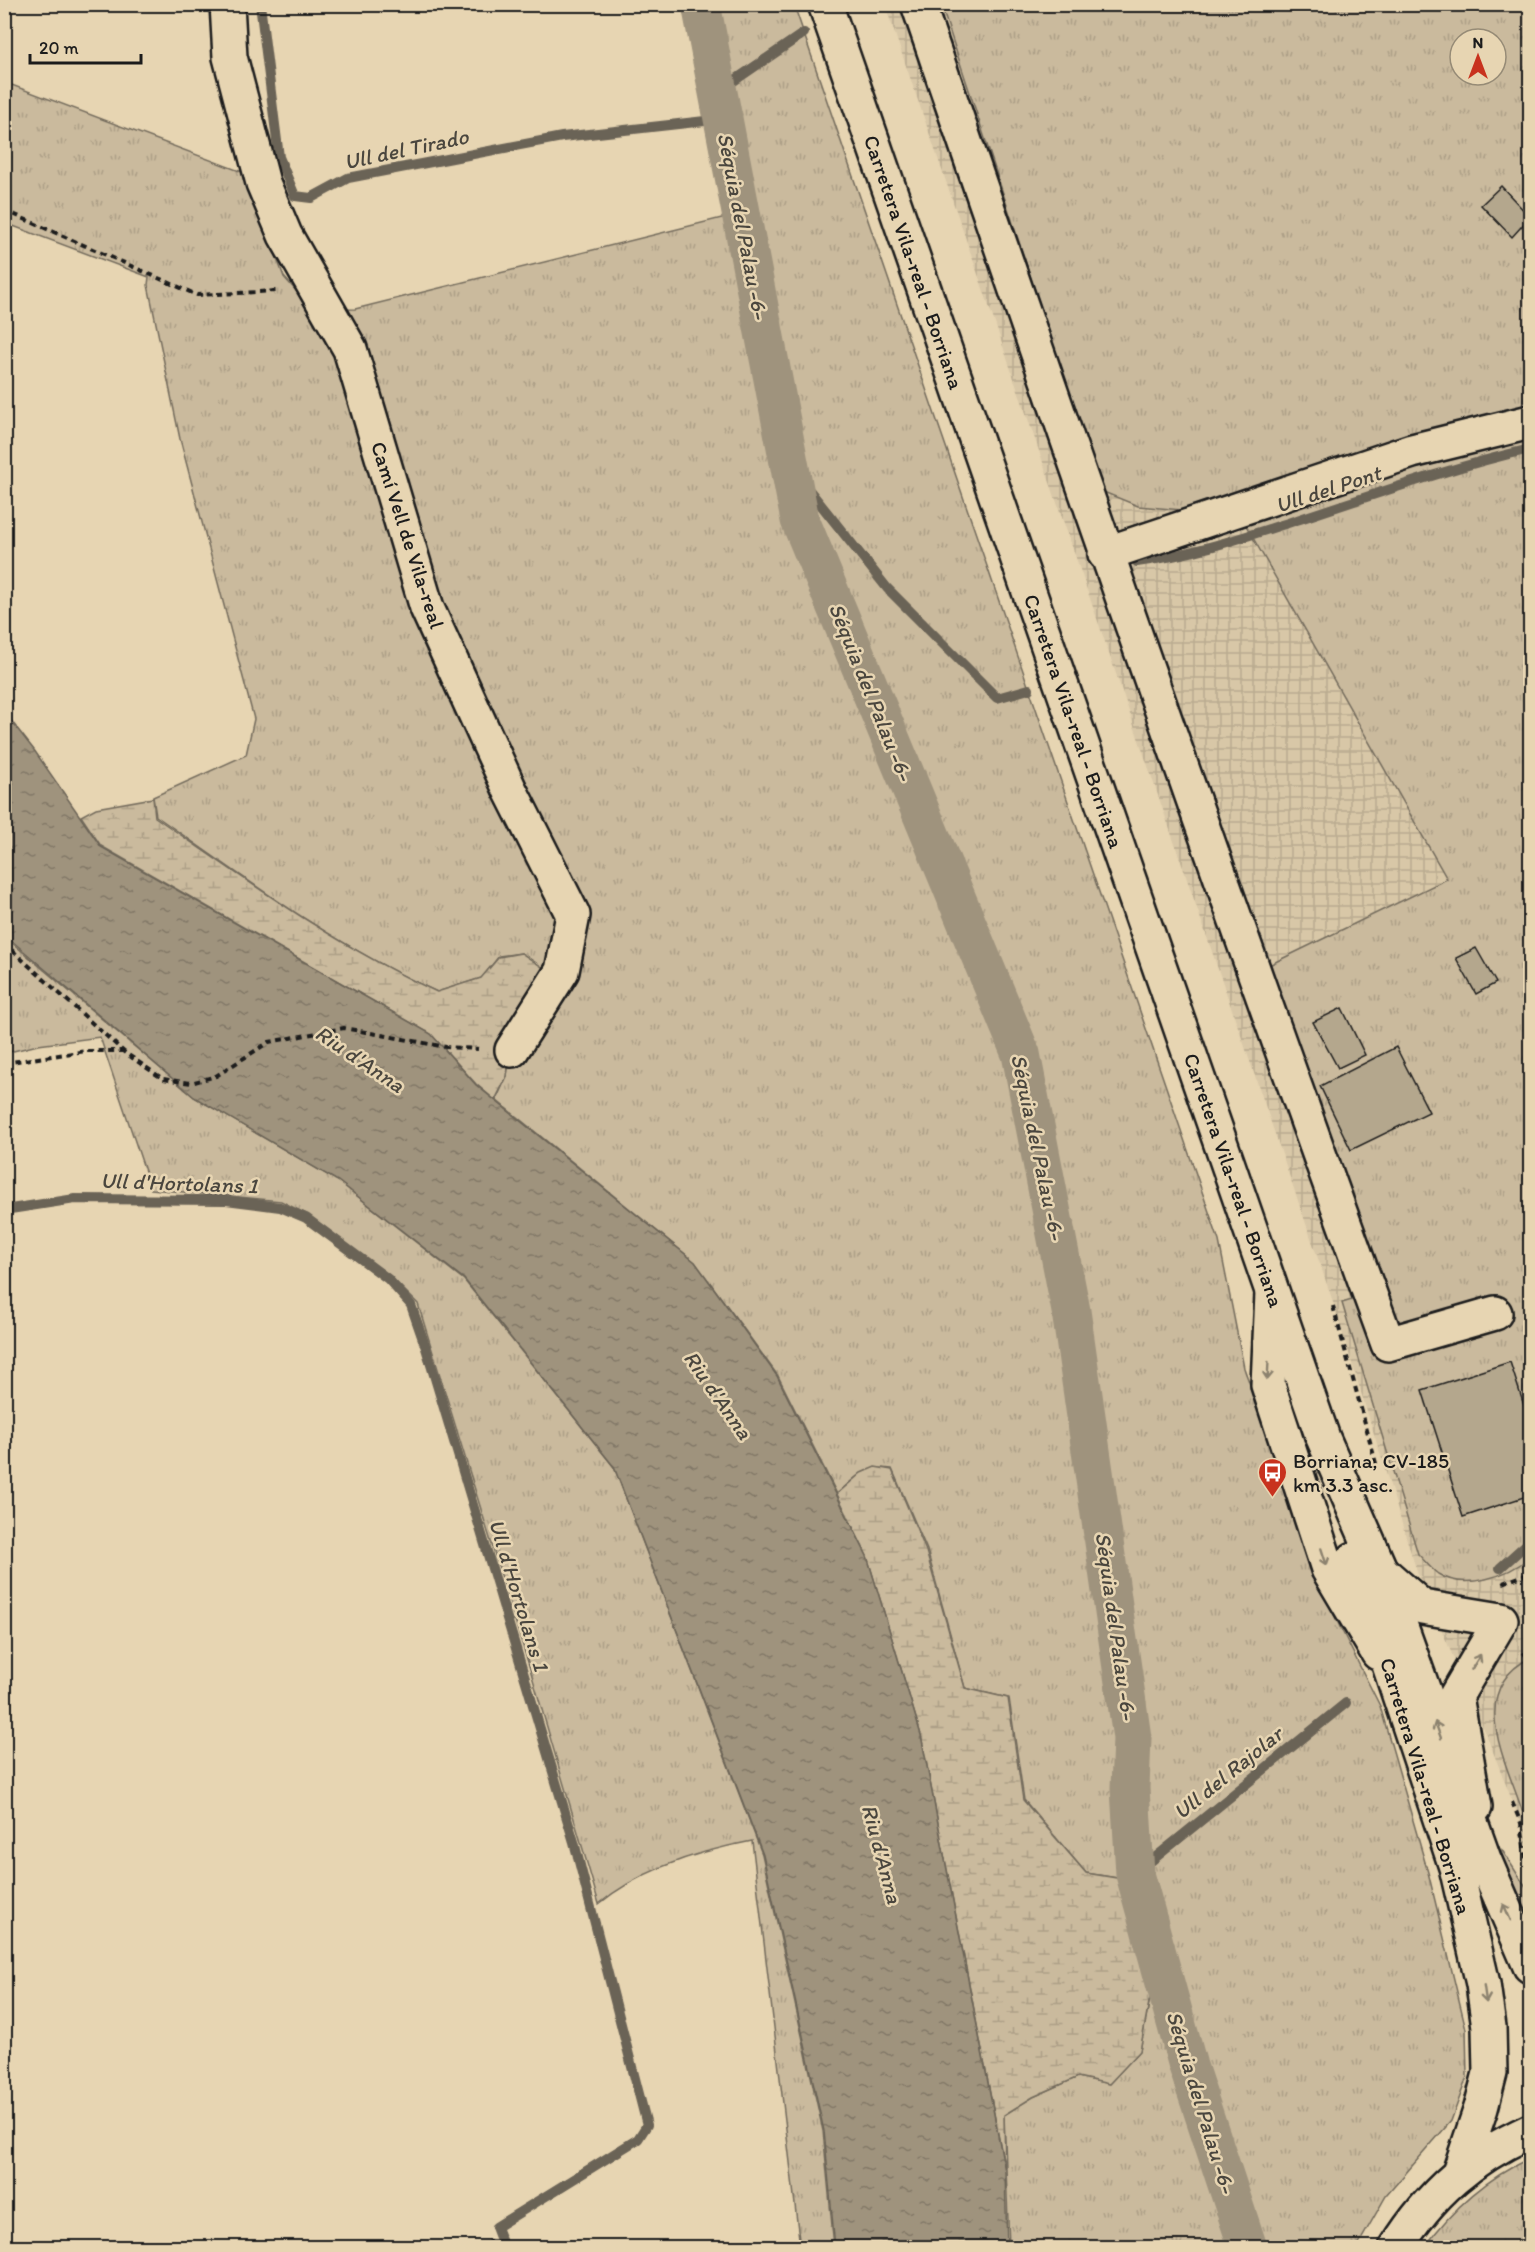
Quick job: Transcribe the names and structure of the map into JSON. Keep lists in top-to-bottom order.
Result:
{
  "streets": {
    "main road": ["Carretera Vila-real - Borriana", "Camí Vell de Vila-real"]
  },
  "water": [
    "Ull del Tirado",
    "Séquia del Palau -6-",
    "Ull del Pont",
    "Riu d'Anna",
    "Ull d'Hortolans 1",
    "Ull del Rajolar"
  ],
  "places": {
    "bus stop": ["Borriana, CV-185 km 3.3 asc."]
  },
  "scale_bar": "20 m",
  "north": "top"
}
